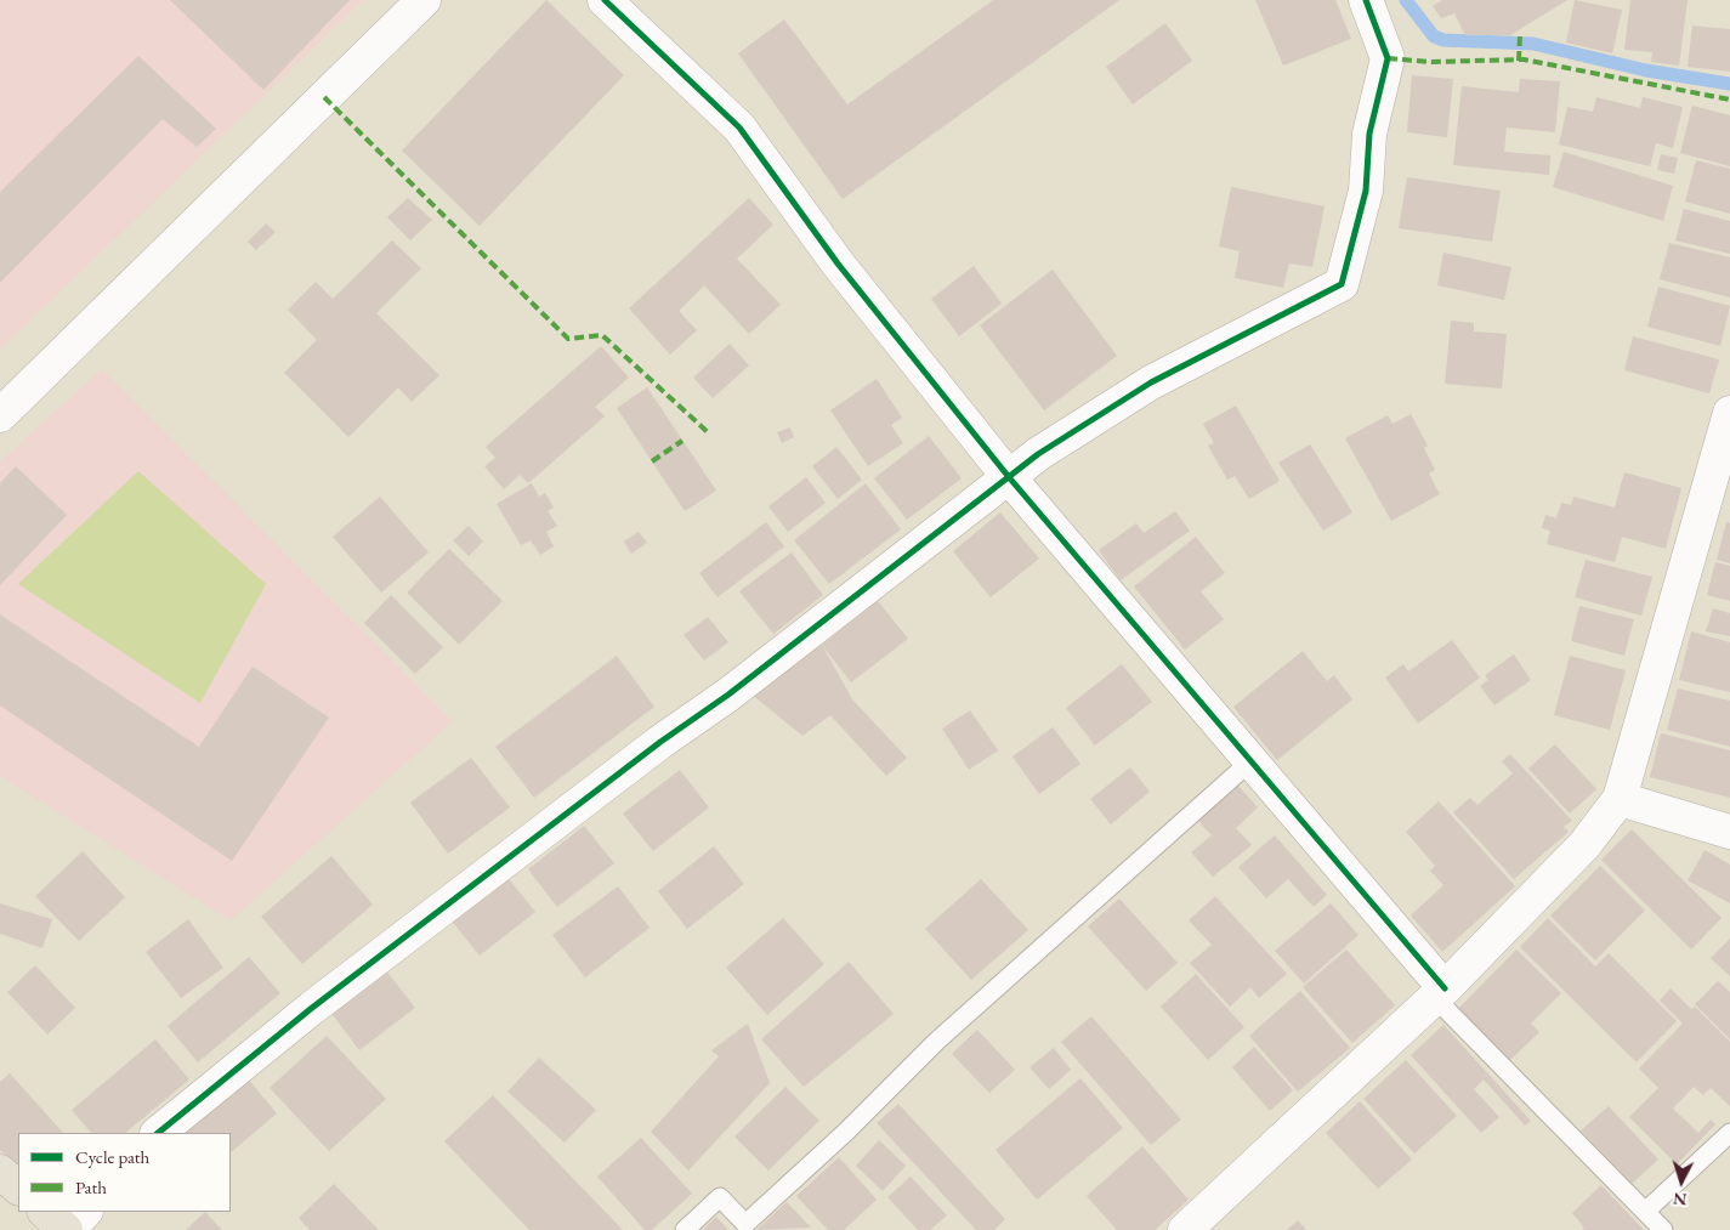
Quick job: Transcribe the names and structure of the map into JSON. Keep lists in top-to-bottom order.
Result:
{
  "legend": ["Cycle path", "Path"],
  "north": "bottom"
}
